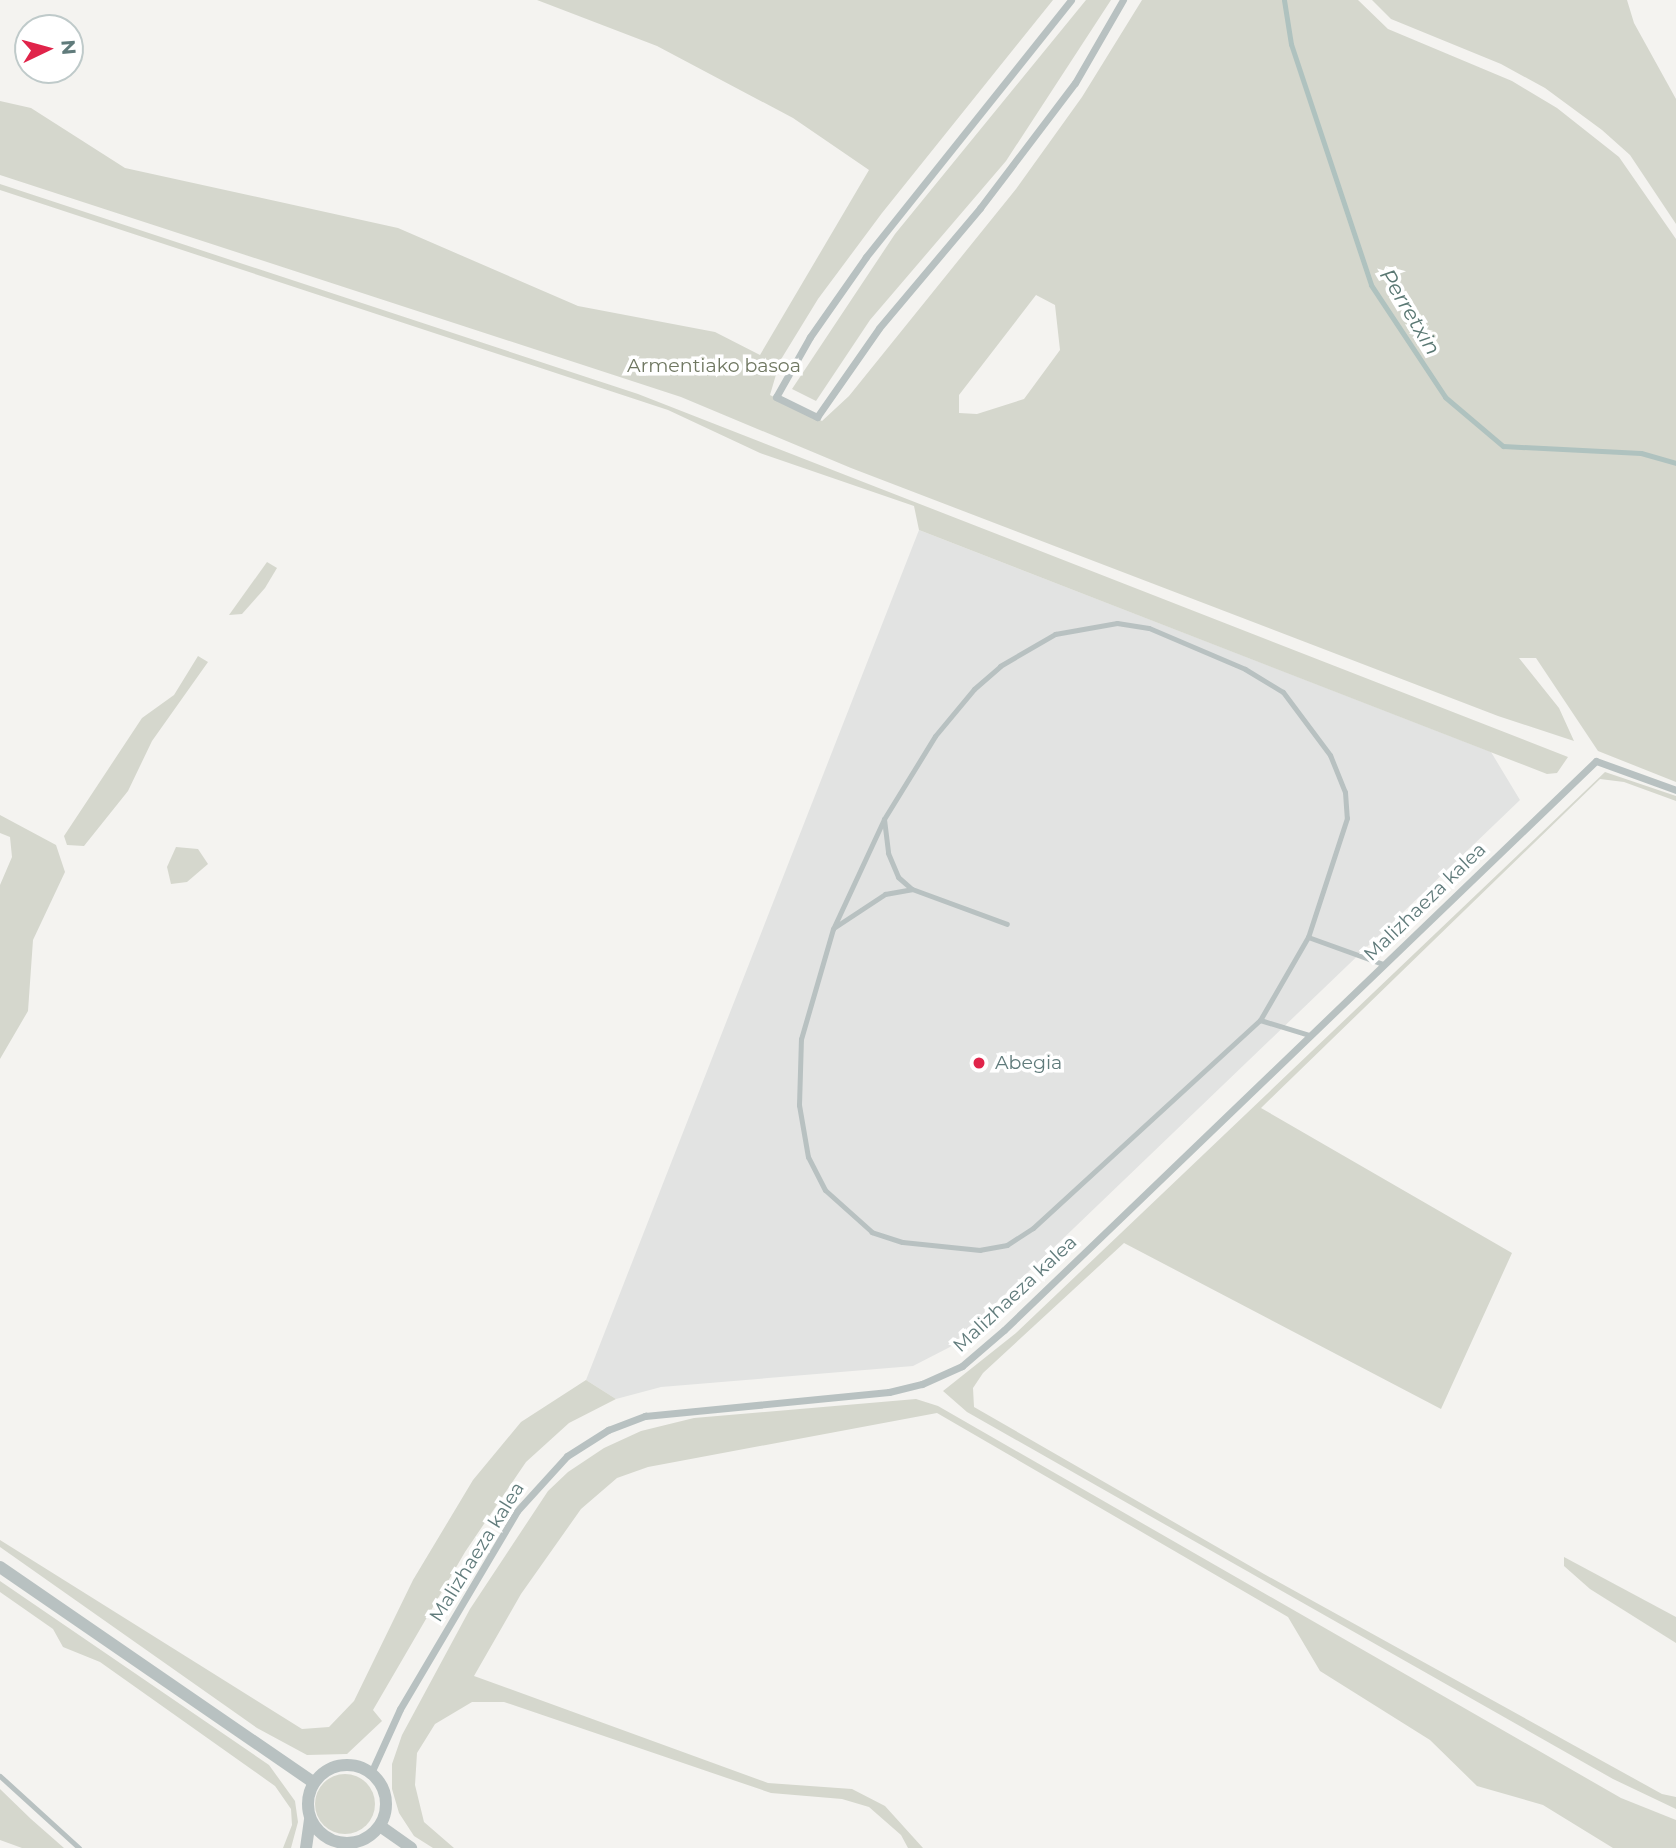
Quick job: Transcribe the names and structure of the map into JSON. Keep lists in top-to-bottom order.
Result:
{
  "streets": {
    "street": ["Malizhaeza kalea"]
  },
  "water": ["Perretxin"],
  "parks": ["Armentiako basoa"],
  "places": ["Abegia"],
  "north": "right"
}
